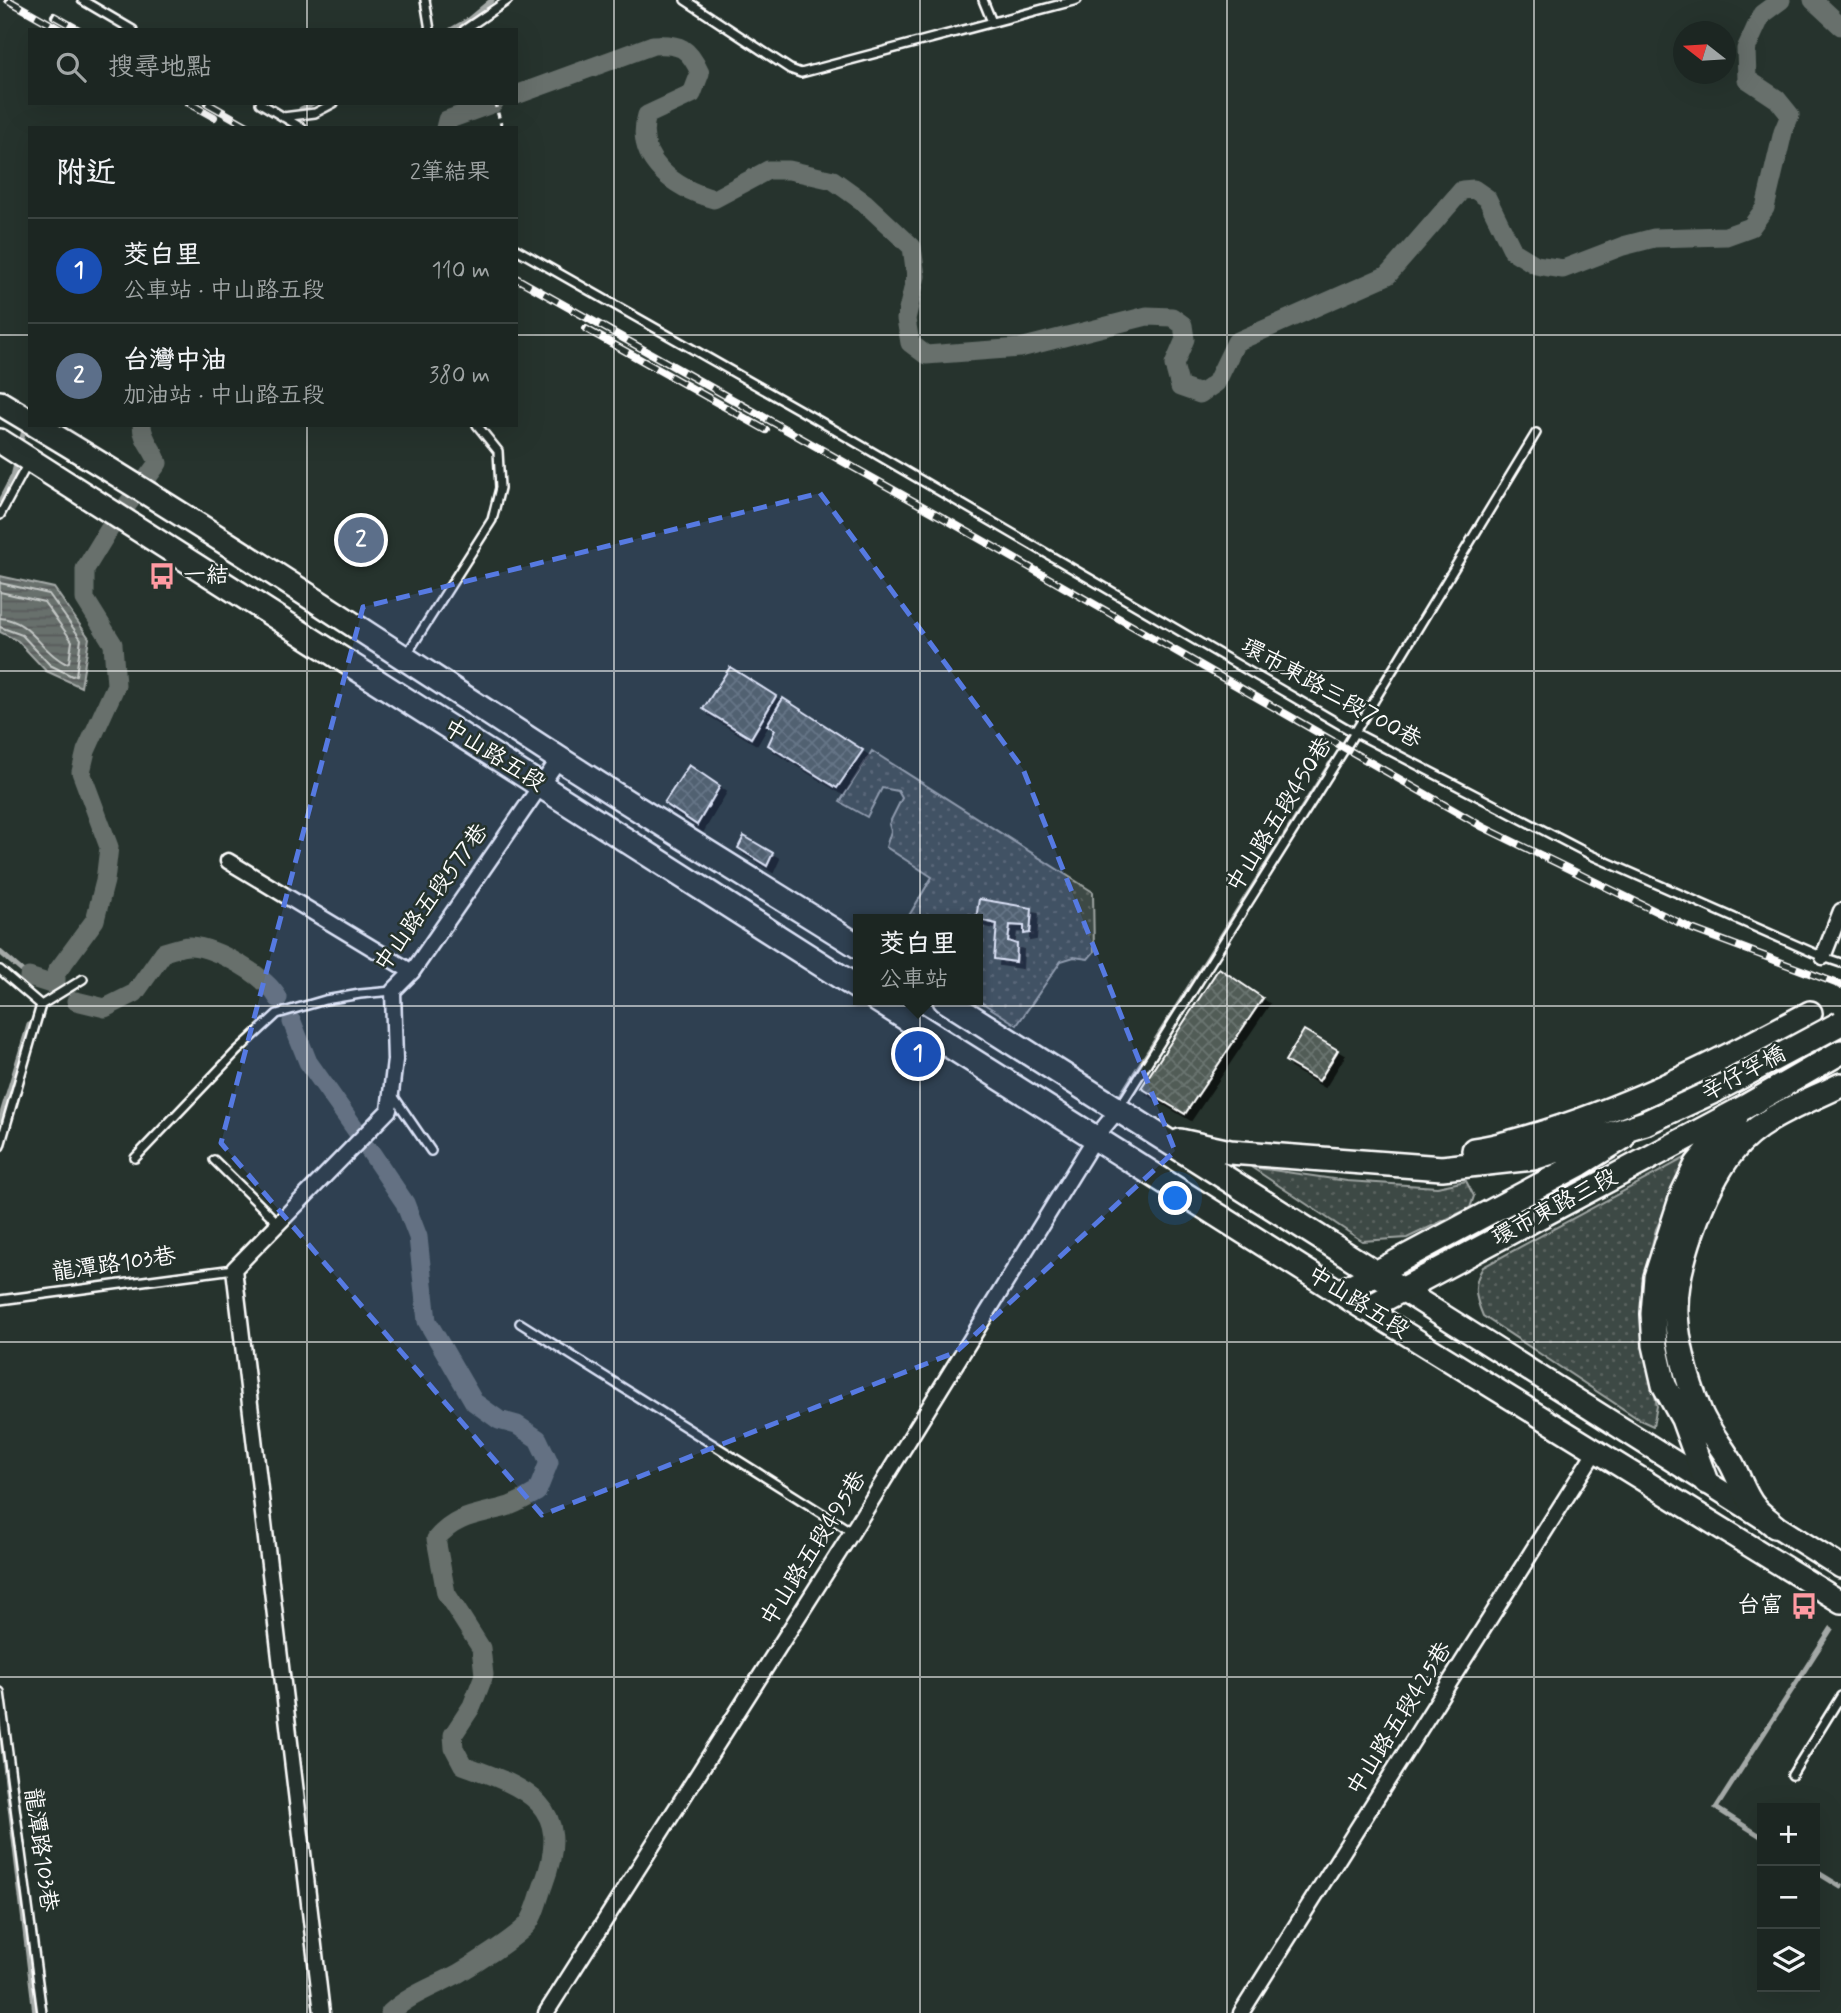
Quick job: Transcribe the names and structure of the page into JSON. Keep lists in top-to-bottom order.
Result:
{
  "streets": {
    "main road": ["中山路五段", "辛仔罕橋", "環市東路三段"],
    "street": ["中山路五段577巷", "中山路五段495巷", "中山路五段425巷"],
    "lane": ["環市東路三段700巷", "中山路五段450巷", "龍潭路103巷"]
  },
  "crossings": [
    ["環市東路三段700巷", "中山路五段450巷"],
    ["中山路五段", "中山路五段450巷"],
    ["中山路五段", "中山路五段577巷"],
    ["中山路五段", "環市東路三段"],
    ["中山路五段", "中山路五段495巷"],
    ["中山路五段", "中山路五段425巷"],
    ["中山路五段450巷", "中山路五段495巷"],
    ["中山路五段577巷", "龍潭路103巷"],
    ["辛仔罕橋", "環市東路三段"]
  ],
  "places": {
    "bus stop": ["一結", "台富"]
  },
  "north": "left",
  "page": {
    "search": "搜尋地點",
    "heading": ["附近", "2筆結果"],
    "list": [
      {
        "mark": "1",
        "name": "茭白里",
        "note": "公車站 · 中山路五段",
        "value": "110 m"
      },
      {
        "mark": "2",
        "name": "台灣中油",
        "note": "加油站 · 中山路五段",
        "value": "380 m"
      }
    ],
    "pins": ["2", "1"],
    "popup": ["茭白里", "公車站"],
    "map_buttons": ["+", "−"]
  }
}
